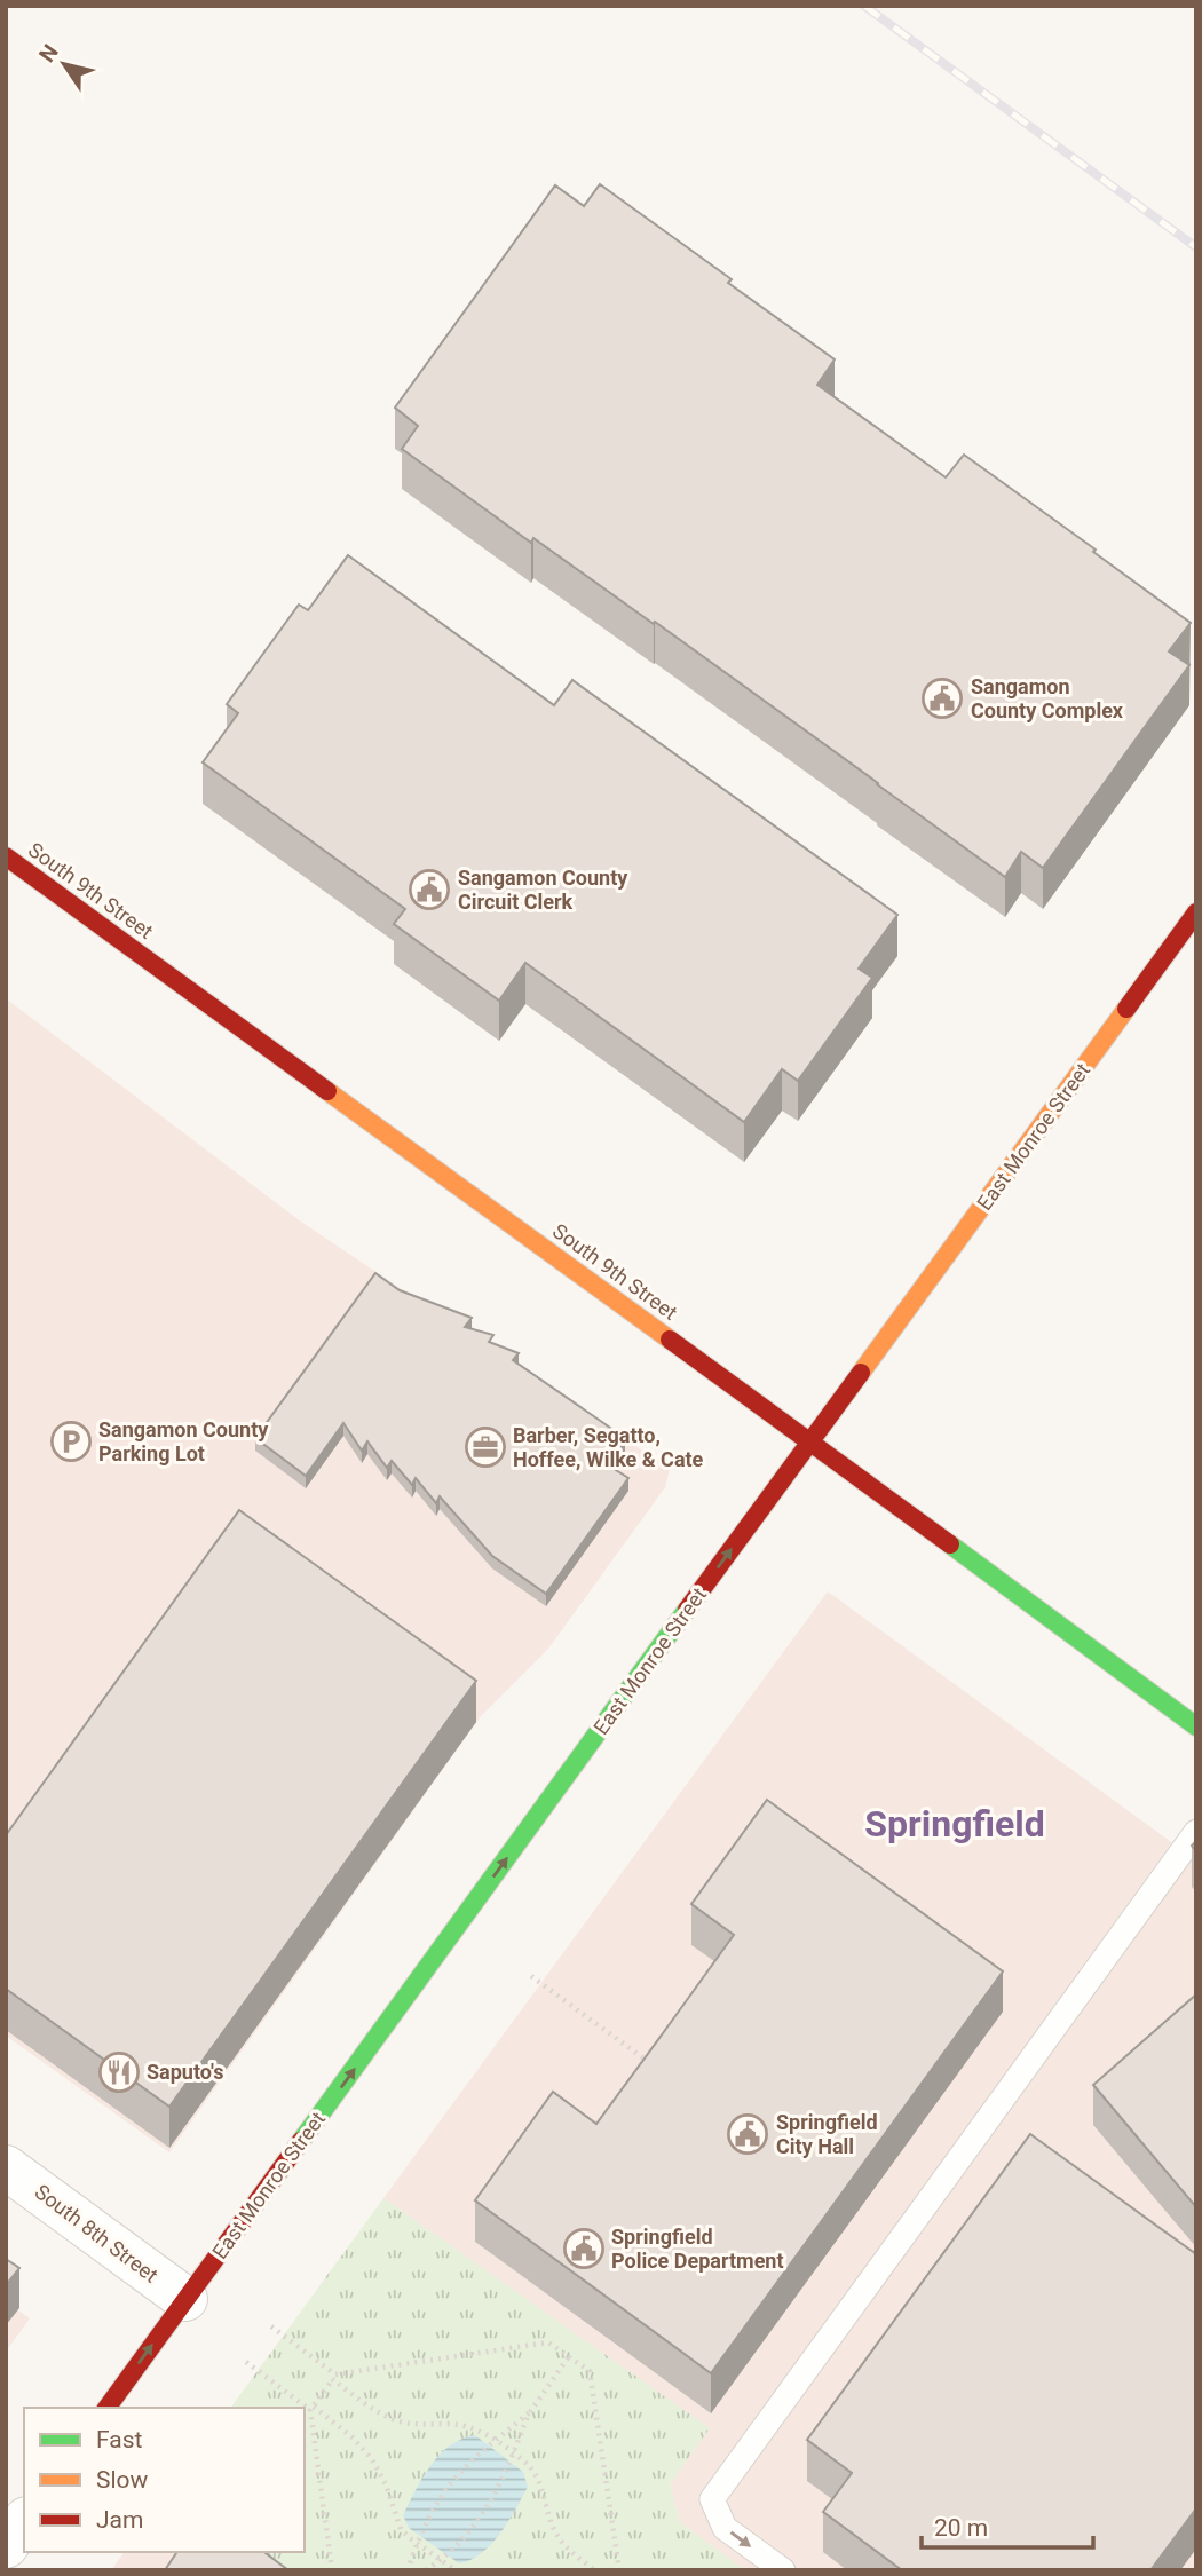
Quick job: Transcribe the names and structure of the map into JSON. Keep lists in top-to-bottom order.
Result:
{
  "streets": {
    "street": ["South 9th Street", "East Monroe Street", "South 8th Street"]
  },
  "crossings": [
    ["South 9th Street", "East Monroe Street"],
    ["East Monroe Street", "South 8th Street"]
  ],
  "one_way": ["East Monroe Street"],
  "districts": ["Springfield"],
  "places": {
    "public building": [
      "Sangamon County Complex",
      "Sangamon County Circuit Clerk",
      "Springfield City Hall",
      "Springfield Police Department"
    ],
    "parking": ["Sangamon County Parking Lot"],
    "office": ["Barber, Segatto, Hoffee, Wilke & Cate"],
    "restaurant": ["Saputo's"]
  },
  "legend": ["Fast", "Slow", "Jam"],
  "scale_bar": "20 m",
  "north": "top left"
}
